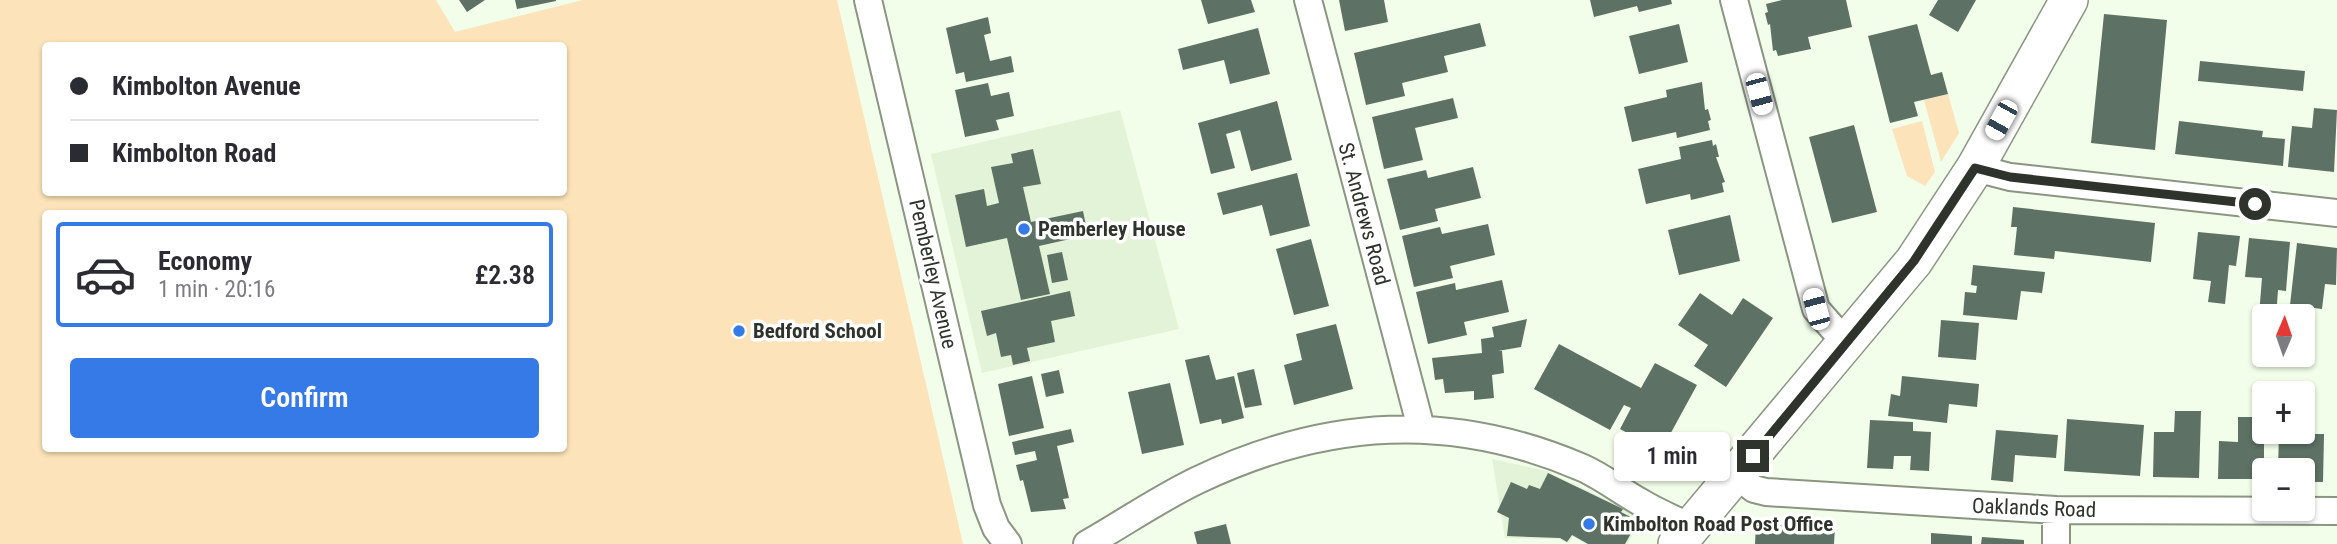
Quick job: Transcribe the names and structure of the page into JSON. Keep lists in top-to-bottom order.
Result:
{
  "streets": {
    "street": ["St. Andrews Road", "Pemberley Avenue", "Oaklands Road"]
  },
  "places": ["Pemberley House", "Bedford School", "Kimbolton Road Post Office"],
  "north": "top",
  "page": {
    "banner": ["Kimbolton Avenue", "Kimbolton Road"],
    "list": [
      {
        "name": "Economy",
        "note": "1 min · 20:16",
        "value": "£2.38"
      }
    ],
    "map_buttons": ["+", "−"],
    "buttons": "Confirm",
    "bubble": "1 min"
  }
}
